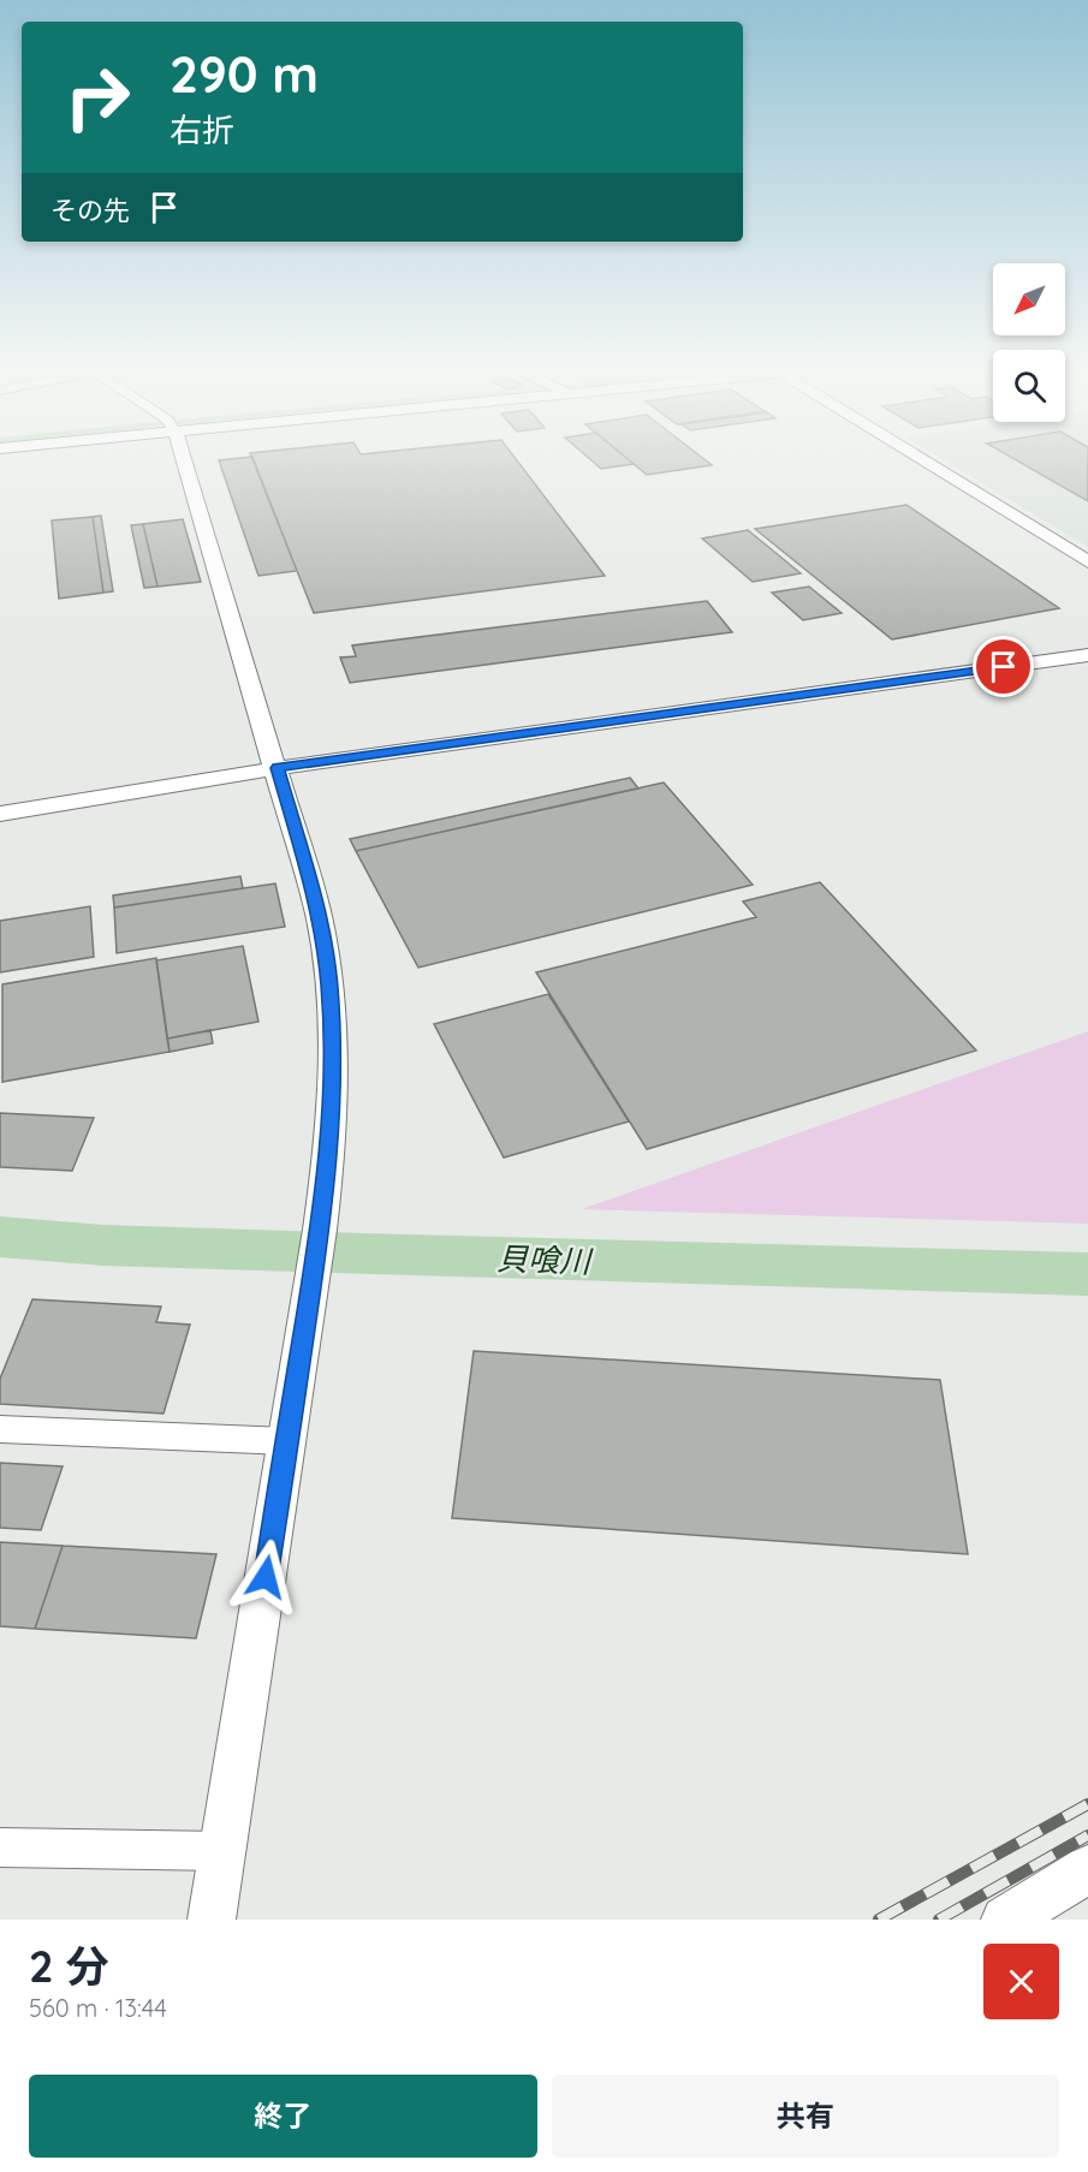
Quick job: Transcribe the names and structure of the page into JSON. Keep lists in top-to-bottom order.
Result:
{
  "water": ["貝喰川"],
  "north": "bottom left",
  "page": {
    "turn": ["290 m", "右折"],
    "then": "その先",
    "heading": ["2 分", "560 m · 13:44"],
    "buttons": ["終了", "共有"]
  }
}
